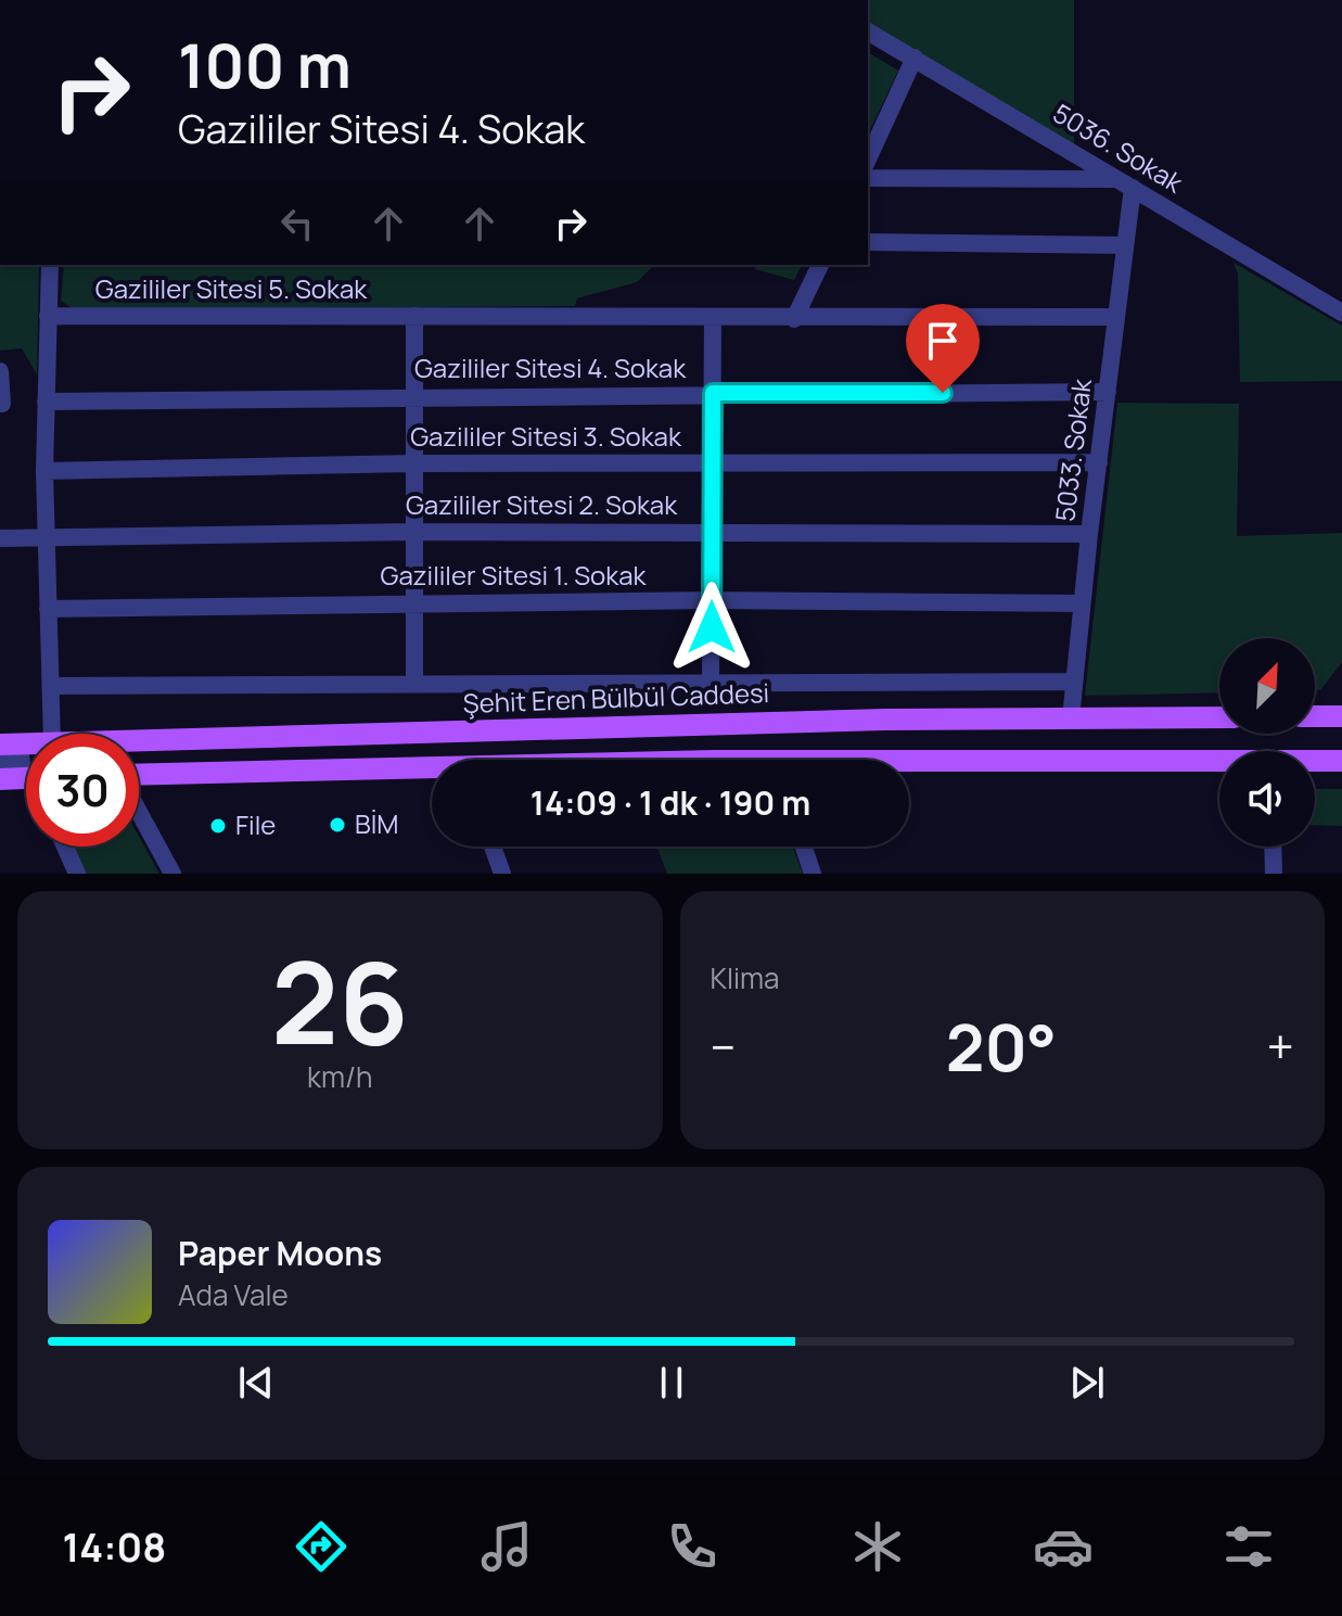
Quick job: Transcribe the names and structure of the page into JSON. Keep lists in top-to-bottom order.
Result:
{
  "streets": {
    "main road": ["Şehit Eren Bülbül Caddesi"],
    "street": [
      "5036. Sokak",
      "Gazililer Sitesi 5. Sokak",
      "Gazililer Sitesi 4. Sokak",
      "Gazililer Sitesi 3. Sokak",
      "5033. Sokak",
      "Gazililer Sitesi 2. Sokak",
      "Gazililer Sitesi 1. Sokak"
    ]
  },
  "crossings": [
    ["5036. Sokak", "5033. Sokak"],
    ["Gazililer Sitesi 5. Sokak", "5033. Sokak"],
    ["Gazililer Sitesi 4. Sokak", "5033. Sokak"],
    ["Gazililer Sitesi 3. Sokak", "5033. Sokak"],
    ["5033. Sokak", "Gazililer Sitesi 2. Sokak"],
    ["5033. Sokak", "Gazililer Sitesi 1. Sokak"],
    ["5033. Sokak", "Şehit Eren Bülbül Caddesi"]
  ],
  "places": ["BİM", "File"],
  "north": "top right",
  "page": {
    "turn": ["100 m", "Gazililer Sitesi 4. Sokak"],
    "limit": "30",
    "trip": "14:09 · 1 dk · 190 m",
    "tile": [
      ["26", "km/h"],
      "Klima"
    ],
    "heat": ["−", "20°", "+"],
    "song": ["Paper Moons", "Ada Vale"],
    "tabs": "14:08"
  }
}
